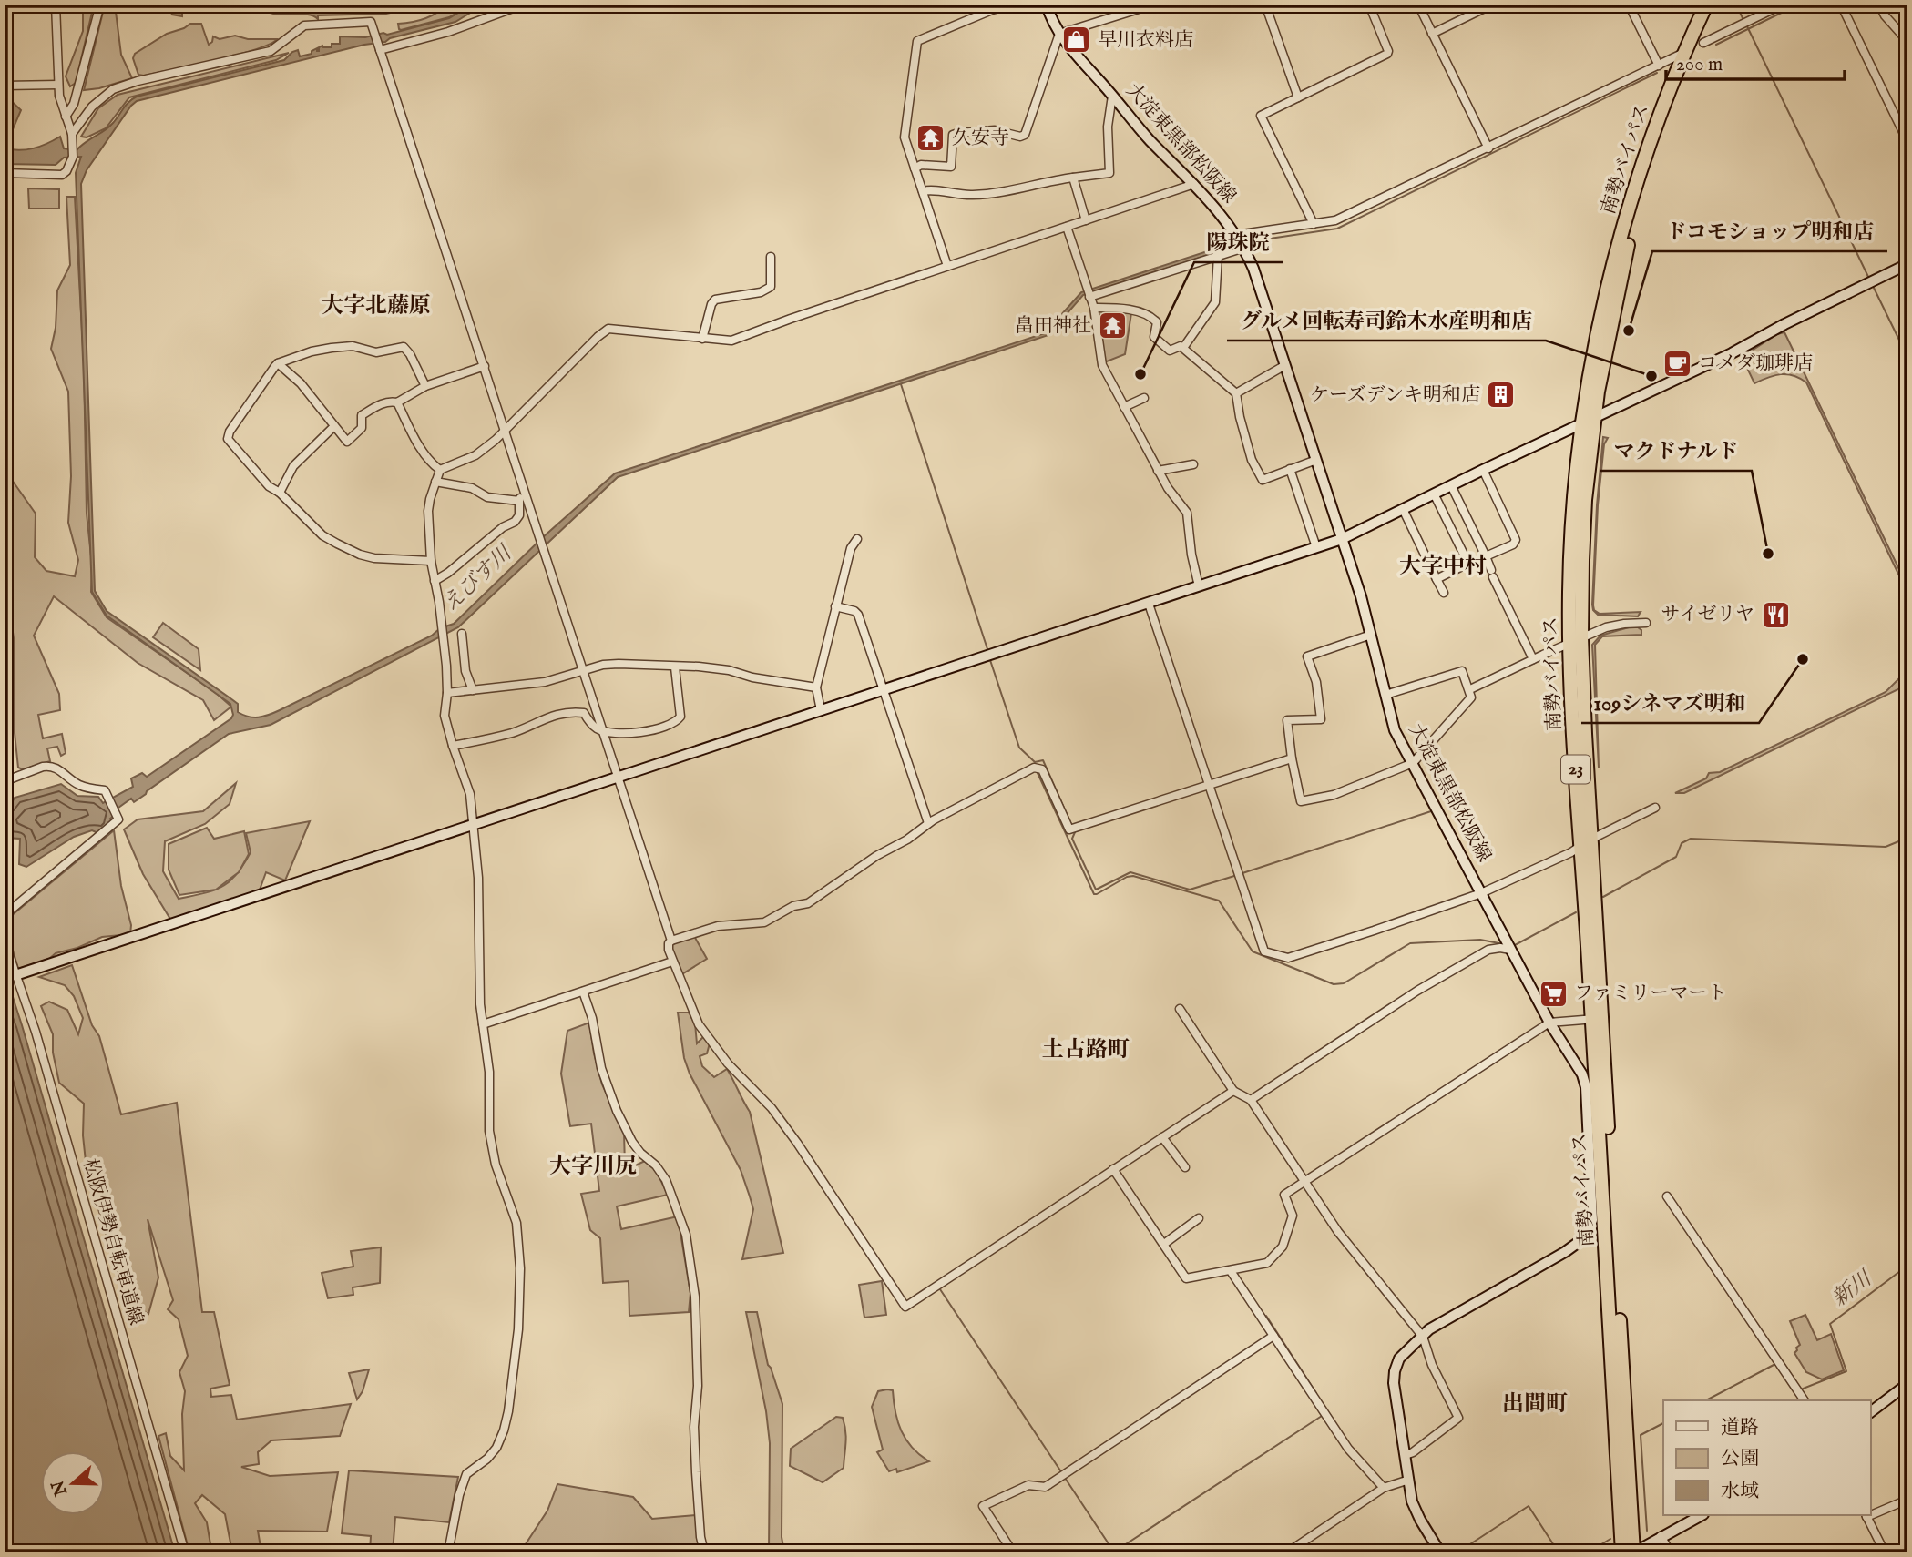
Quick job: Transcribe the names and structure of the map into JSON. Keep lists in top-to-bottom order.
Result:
{
  "streets": {
    "highway": ["南勢バイパス", "23"],
    "street": ["大淀東黒部松阪線", "松阪伊勢自転車道線"]
  },
  "districts": [
    "大字北藤原",
    "大字中村",
    "土古路町",
    "大字川尻",
    "出間町"
  ],
  "water": ["えびす川", "新川"],
  "places": {
    "shop": ["早川衣料店"],
    "temple": ["久安寺", "畠田神社"],
    "other": [
      "ドコモショップ明和店",
      "陽珠院",
      "グルメ回転寿司鈴木水産明和店",
      "マクドナルド",
      "109シネマズ明和"
    ],
    "cafe": ["コメダ珈琲店"],
    "building": ["ケーズデンキ明和店"],
    "restaurant": ["サイゼリヤ"],
    "supermarket": ["ファミリーマート"]
  },
  "legend": ["道路", "公園", "水域"],
  "scale_bar": "200 m",
  "north": "left"
}
